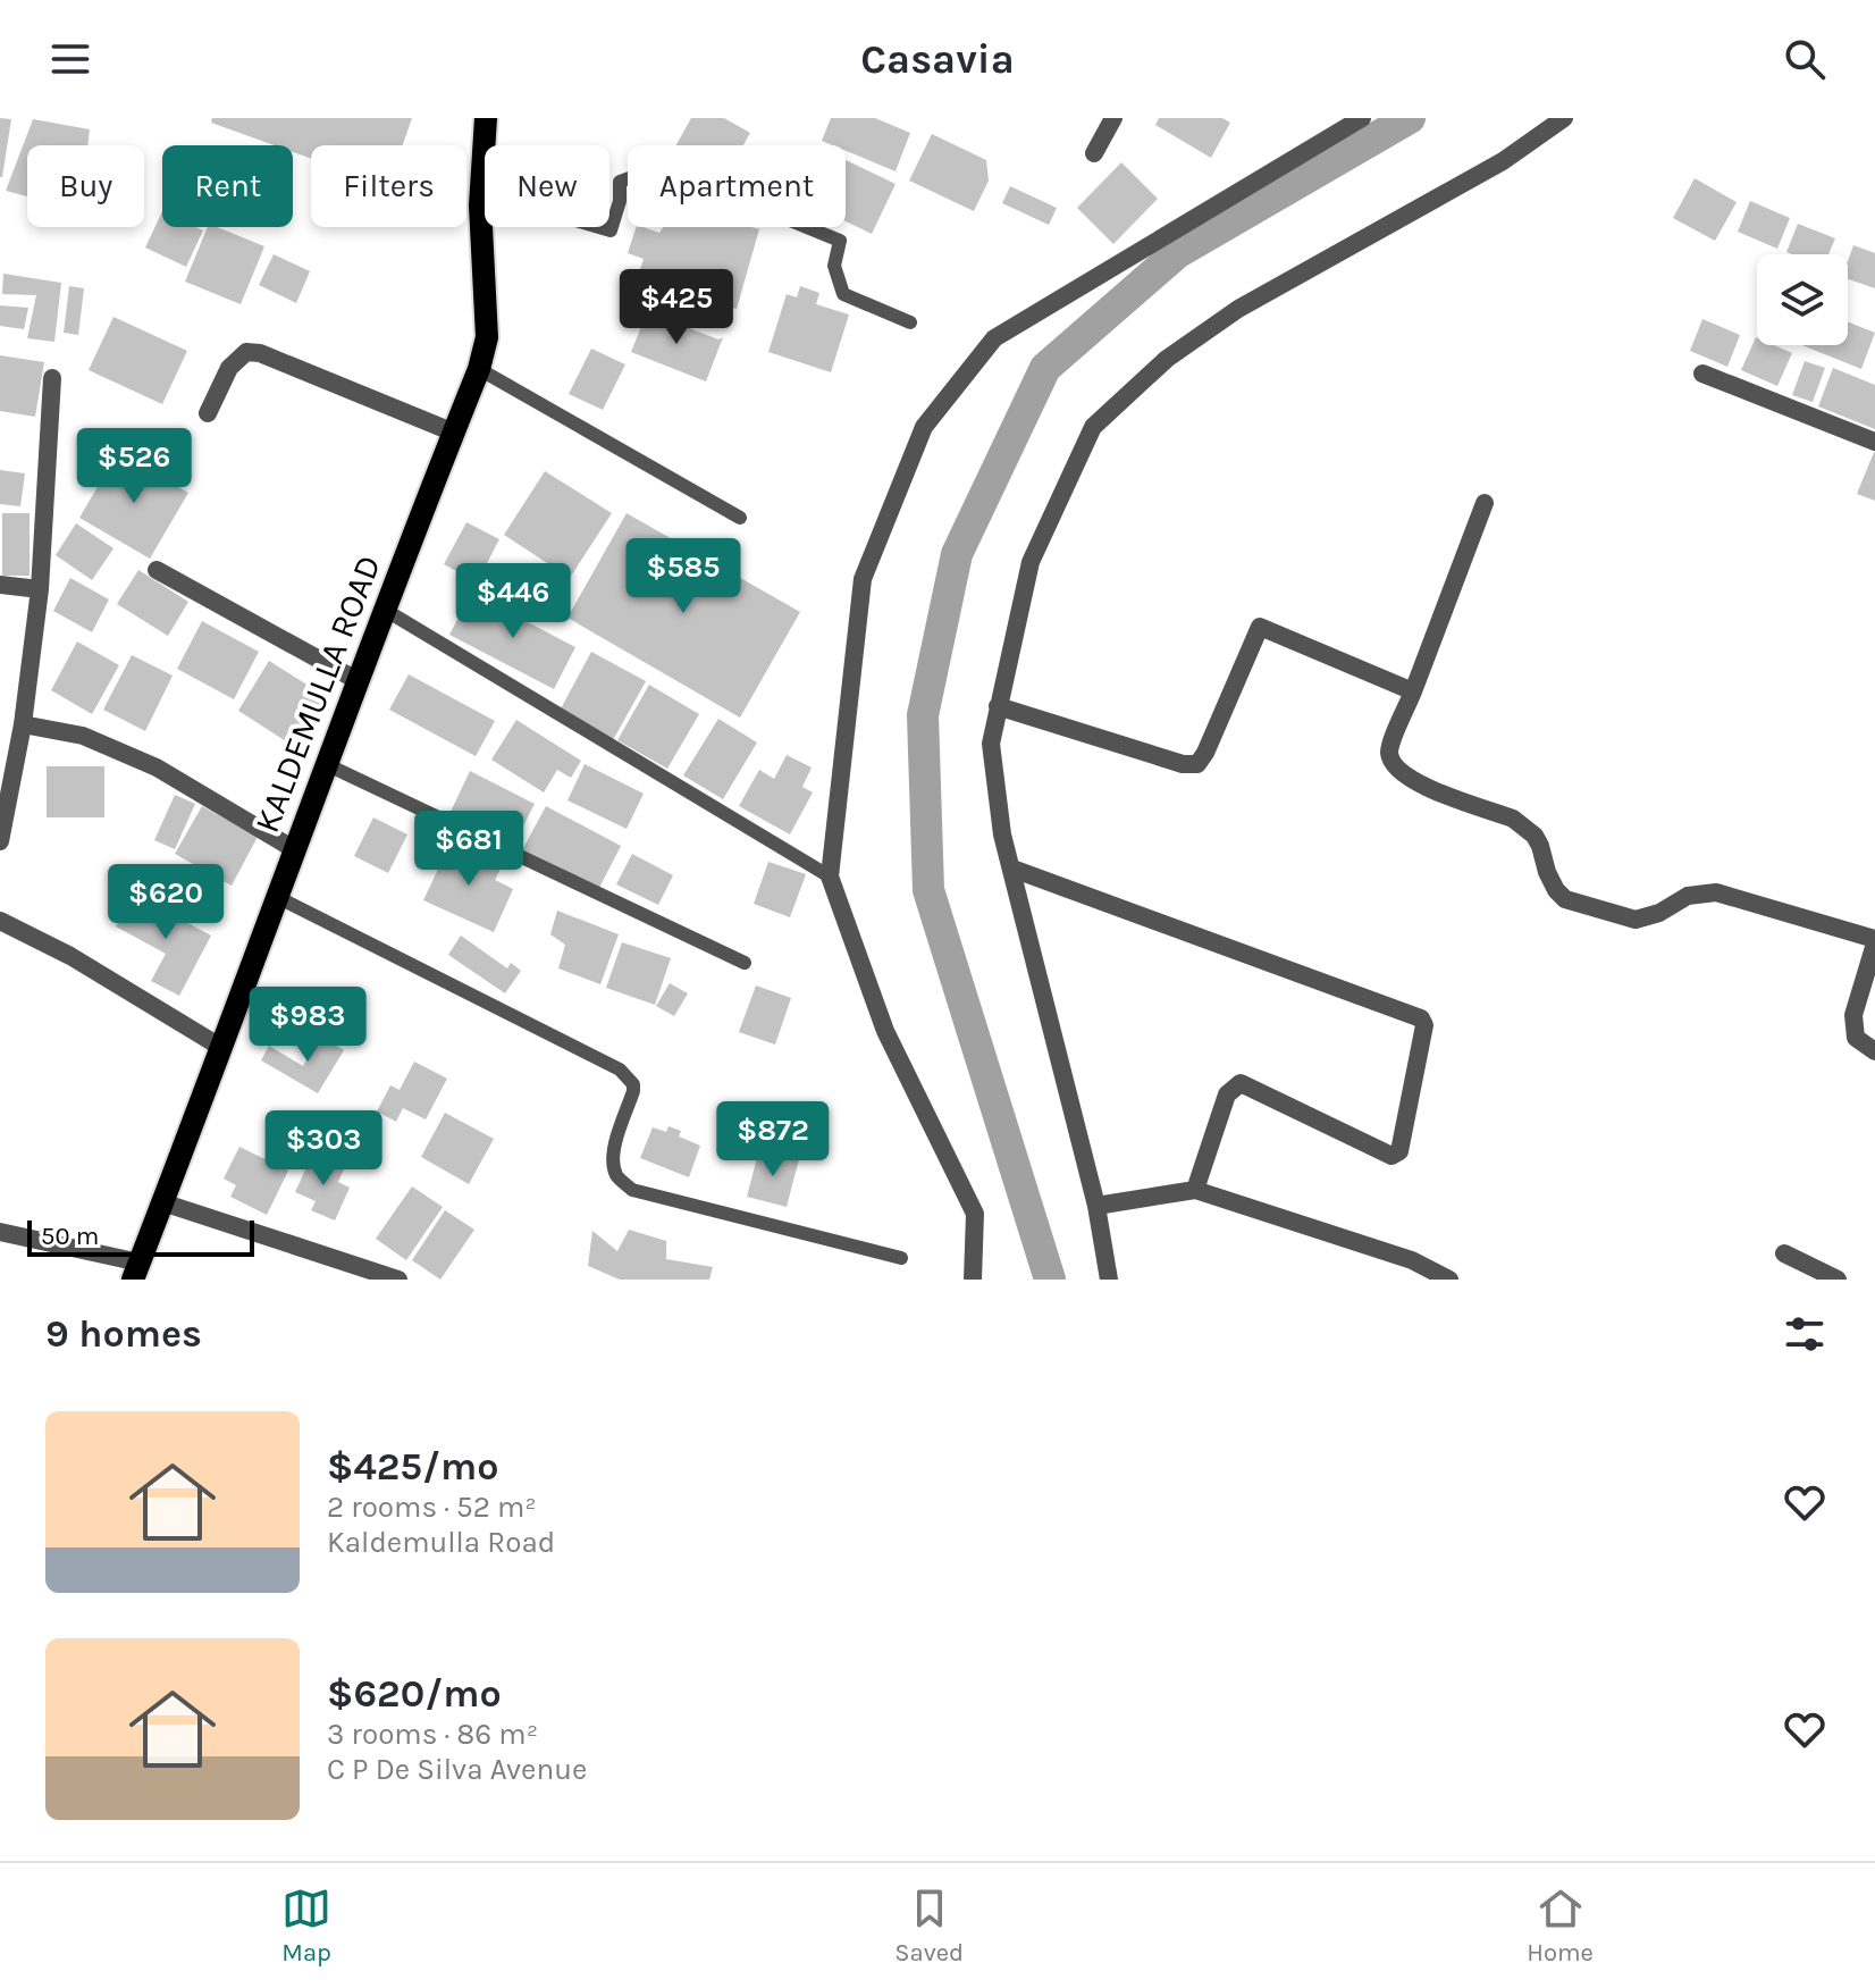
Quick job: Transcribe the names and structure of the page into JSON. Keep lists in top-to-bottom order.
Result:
{
  "streets": {
    "main road": ["KALDEMULLA ROAD"]
  },
  "scale_bar": "50 m",
  "page": {
    "header": "Casavia",
    "chip": [
      "Buy",
      "Rent",
      "Filters",
      "New",
      "Apartment"
    ],
    "price": [
      "$425",
      "$526",
      "$585",
      "$446",
      "$681",
      "$620",
      "$983",
      "$872",
      "$303"
    ],
    "scale": "50 m",
    "heading": "9 homes",
    "list": [
      {
        "name": "$425/mo",
        "note": "2 rooms · 52 m² · Kaldemulla Road"
      },
      {
        "name": "$620/mo",
        "note": "3 rooms · 86 m² · C P De Silva Avenue"
      }
    ],
    "tabs": ["Map", "Saved", "Home"]
  }
}
